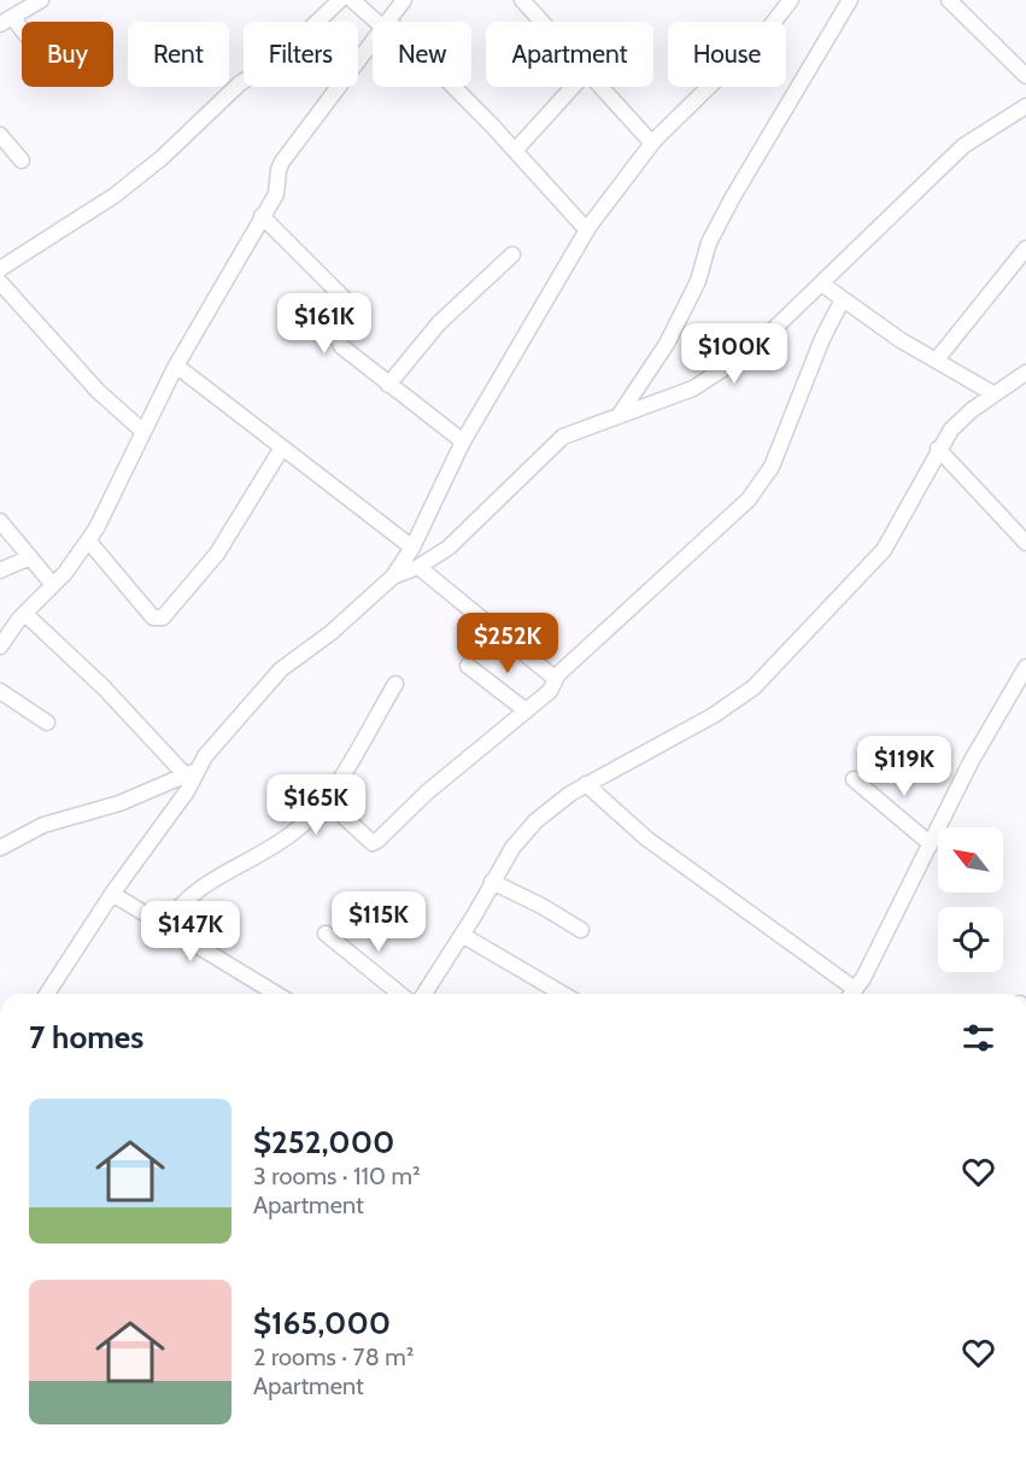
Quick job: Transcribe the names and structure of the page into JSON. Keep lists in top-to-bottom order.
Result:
{
  "north": "top left",
  "page": {
    "chip": [
      "Buy",
      "Rent",
      "Filters",
      "New",
      "Apartment",
      "House"
    ],
    "price": [
      "$161K",
      "$100K",
      "$252K",
      "$119K",
      "$165K",
      "$115K",
      "$147K"
    ],
    "heading": "7 homes",
    "list": [
      {
        "name": "$252,000",
        "note": "3 rooms · 110 m² · Apartment"
      },
      {
        "name": "$165,000",
        "note": "2 rooms · 78 m² · Apartment"
      }
    ]
  }
}
